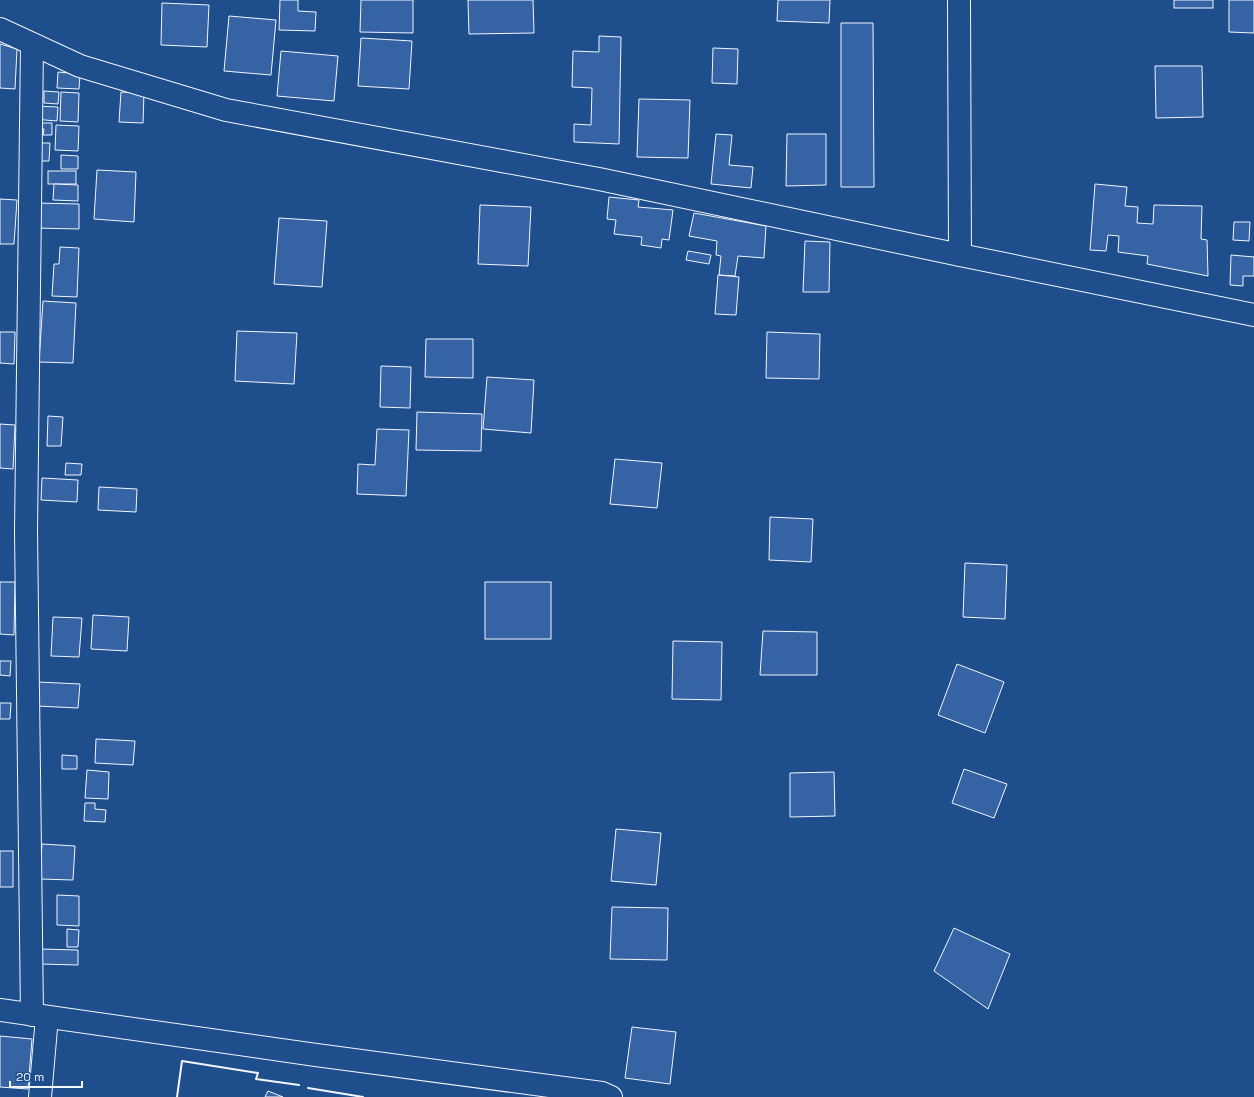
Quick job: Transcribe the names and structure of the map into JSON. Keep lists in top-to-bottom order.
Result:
{
  "scale_bar": "20 m"
}
